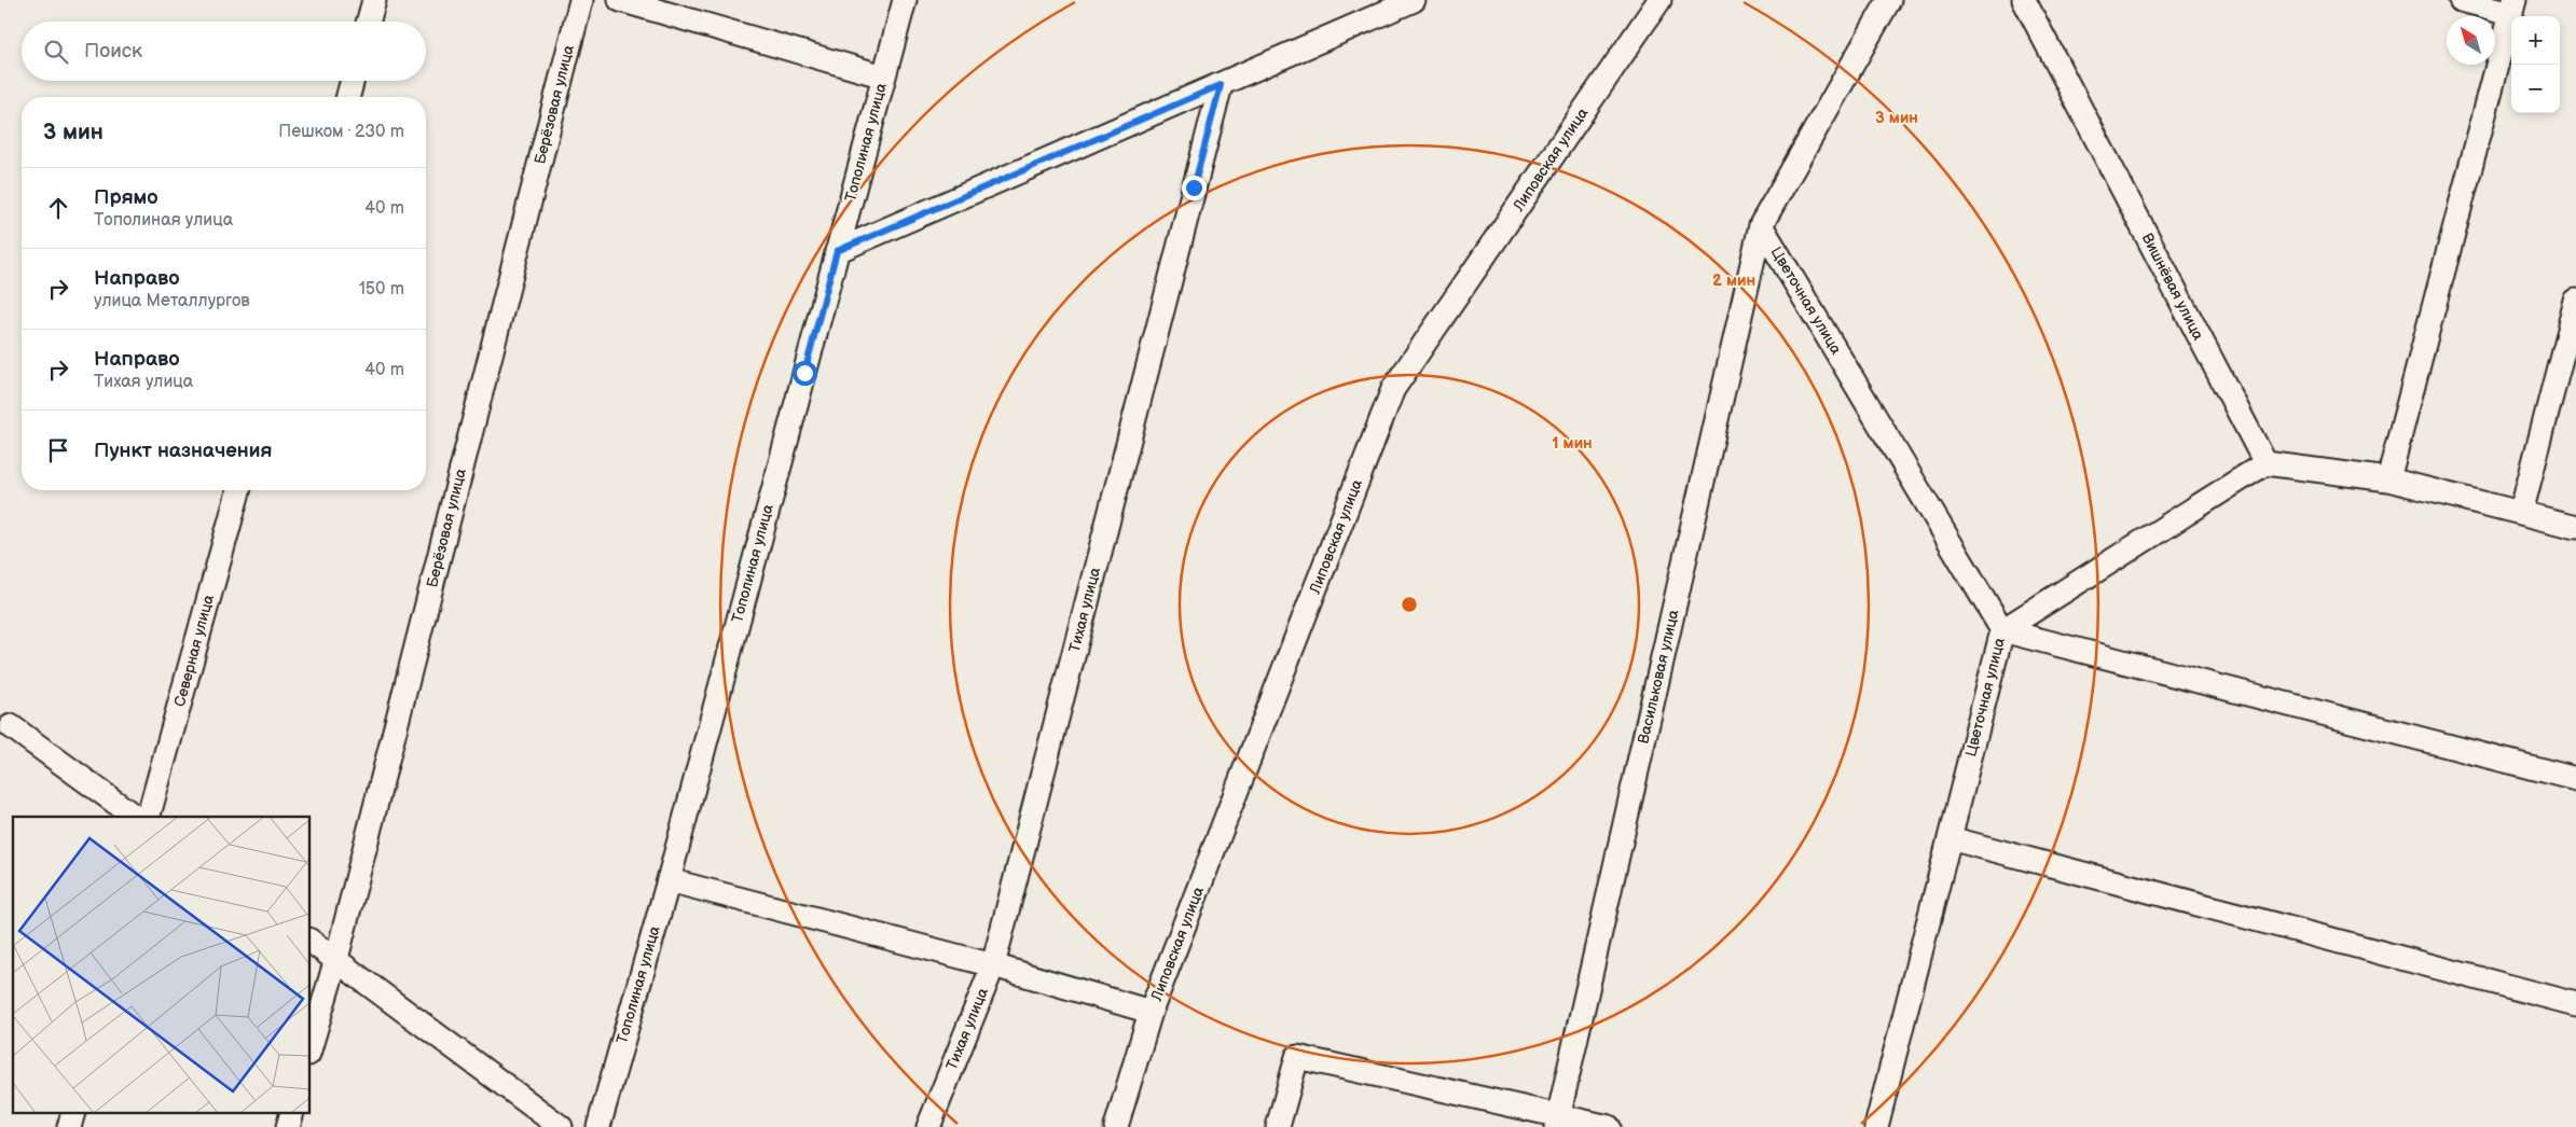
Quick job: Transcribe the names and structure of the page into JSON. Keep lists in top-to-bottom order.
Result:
{
  "streets": {
    "street": [
      "Берёзовая улица",
      "Тополиная улица",
      "Липовская улица",
      "Вишнёвая улица",
      "Цветочная улица",
      "Тихая улица",
      "Северная улица",
      "Васильковая улица"
    ]
  },
  "crossings": [
    ["Цветочная улица", "Васильковая улица"]
  ],
  "north": "top left",
  "page": {
    "map_buttons": ["+", "−"],
    "search": "Поиск",
    "heading": ["3 мин", "Пешком · 230 m"],
    "list": [
      ["Прямо", "Тополиная улица", "40 m"],
      ["Направо", "улица Металлургов", "150 m"],
      ["Направо", "Тихая улица", "40 m"],
      "Пункт назначения"
    ]
  },
  "rings": ["3 мин", "2 мин", "1 мин"]
}
